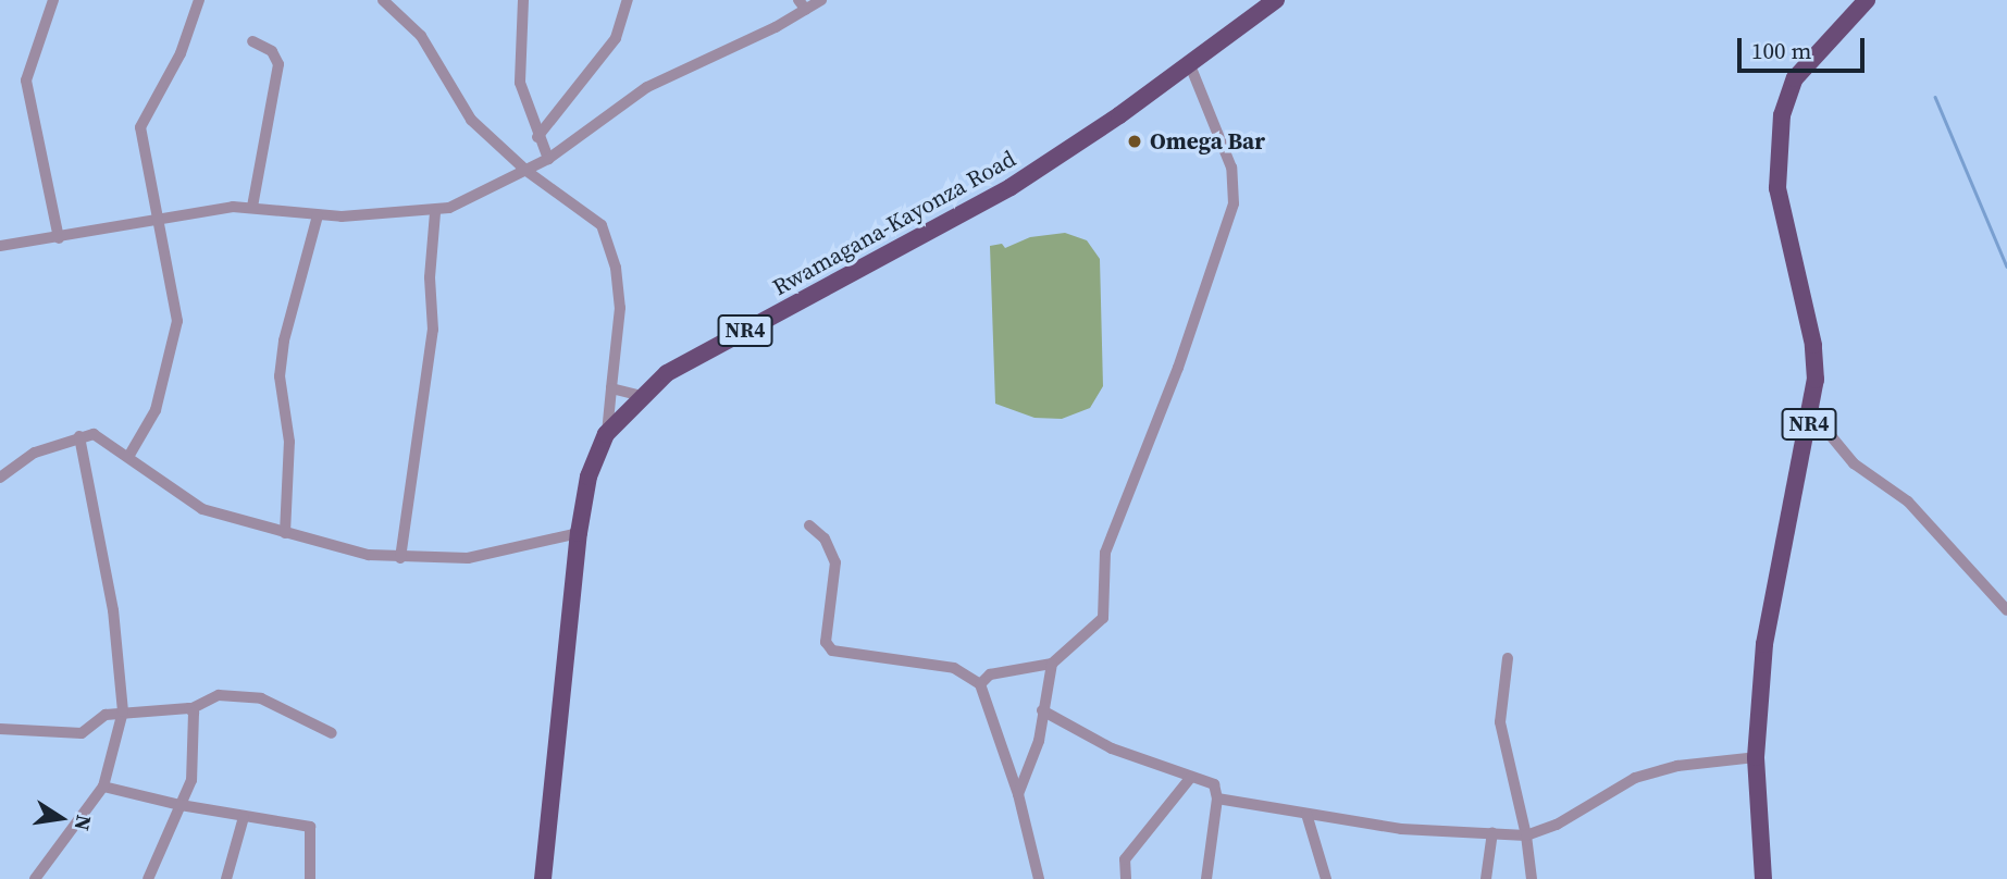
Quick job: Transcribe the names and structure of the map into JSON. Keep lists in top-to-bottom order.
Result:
{
  "streets": {
    "highway": ["Rwamagana-Kayonza Road", "NR4"]
  },
  "places": ["Omega Bar"],
  "scale_bar": "100 m",
  "north": "right"
}
